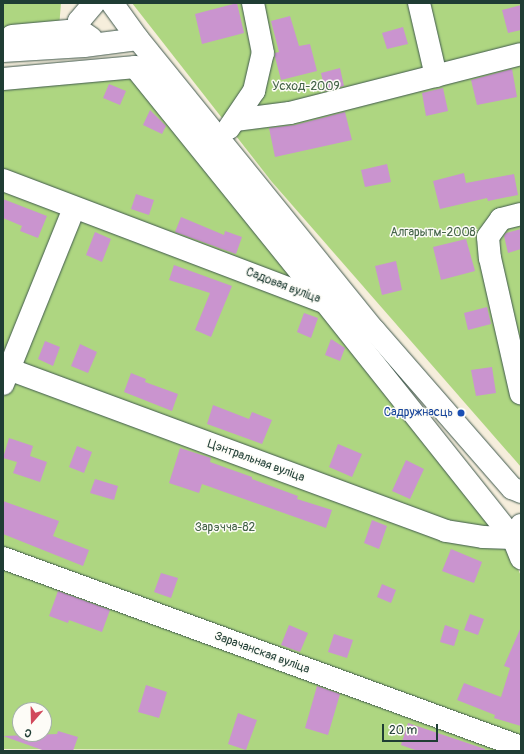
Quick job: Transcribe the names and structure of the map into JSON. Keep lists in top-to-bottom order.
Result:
{
  "streets": {
    "street": ["Садовая вуліца", "Цэнтральная вуліца", "Зарачанская вуліца"]
  },
  "crossings": [
    ["Садовая вуліца", "Цэнтральная вуліца"]
  ],
  "parks": ["Усход-2009", "Алгарытм-2008", "Зарэчча-82"],
  "places": ["Садружнасць"],
  "scale_bar": "20 m",
  "north": "bottom"
}
